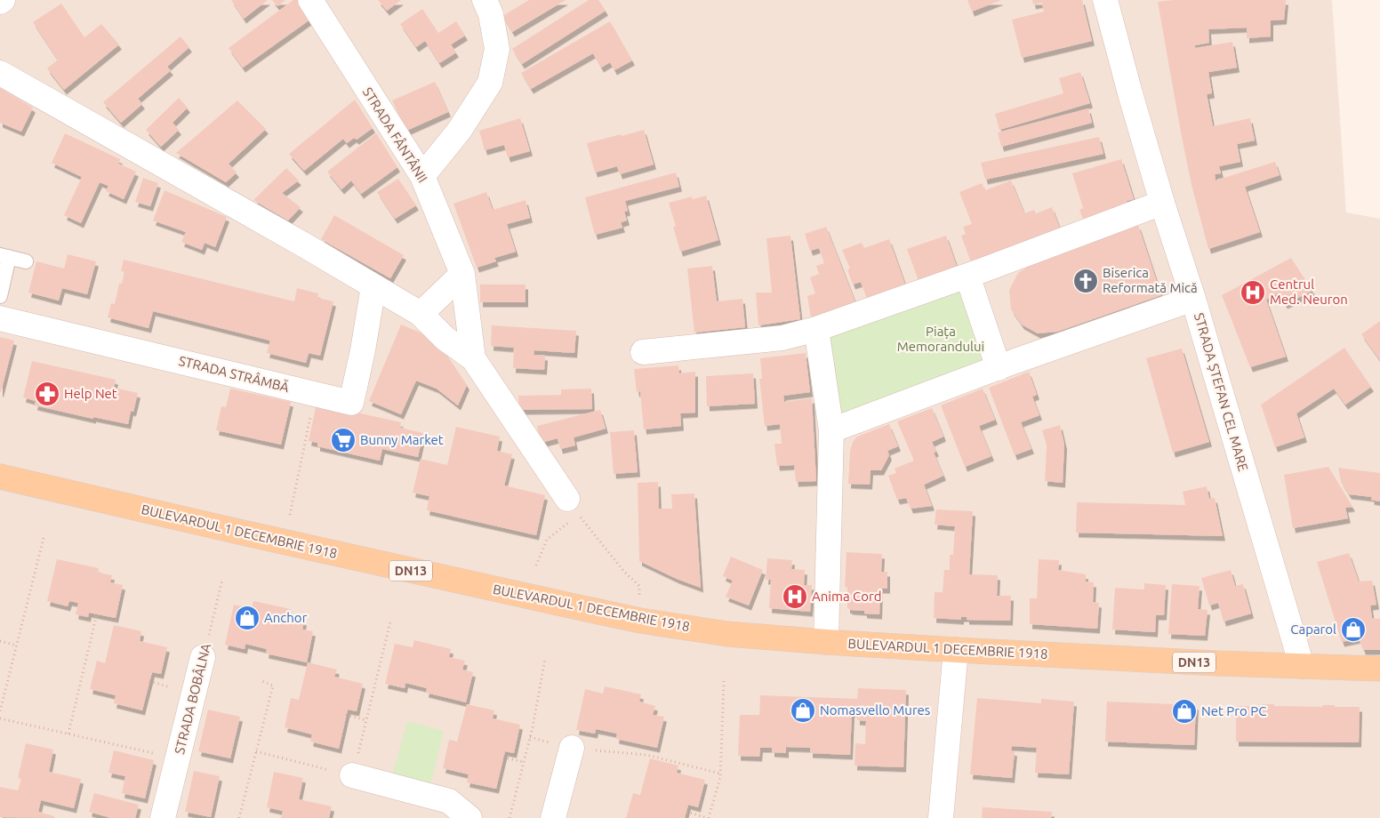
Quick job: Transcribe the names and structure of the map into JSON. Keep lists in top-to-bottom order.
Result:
{
  "streets": {
    "main road": ["BULEVARDUL 1 DECEMBRIE 1918", "DN13"],
    "street": [
      "STRADA FÂNTÂNII",
      "STRADA STRÂMBĂ",
      "STRADA ȘTEFAN CEL MARE",
      "STRADA BOBÂLNA"
    ]
  },
  "crossings": [
    ["STRADA ȘTEFAN CEL MARE", "BULEVARDUL 1 DECEMBRIE 1918"]
  ],
  "parks": ["Piața Memorandului"],
  "places": {
    "church": ["Biserica Reformată Mică"],
    "hospital": ["Centrul Med. Neuron", "Anima Cord"],
    "pharmacy": ["Help Net"],
    "supermarket": ["Bunny Market"],
    "shop": [
      "Anchor",
      "Caparol",
      "Nomasvello Mures",
      "Net Pro PC"
    ]
  }
}
